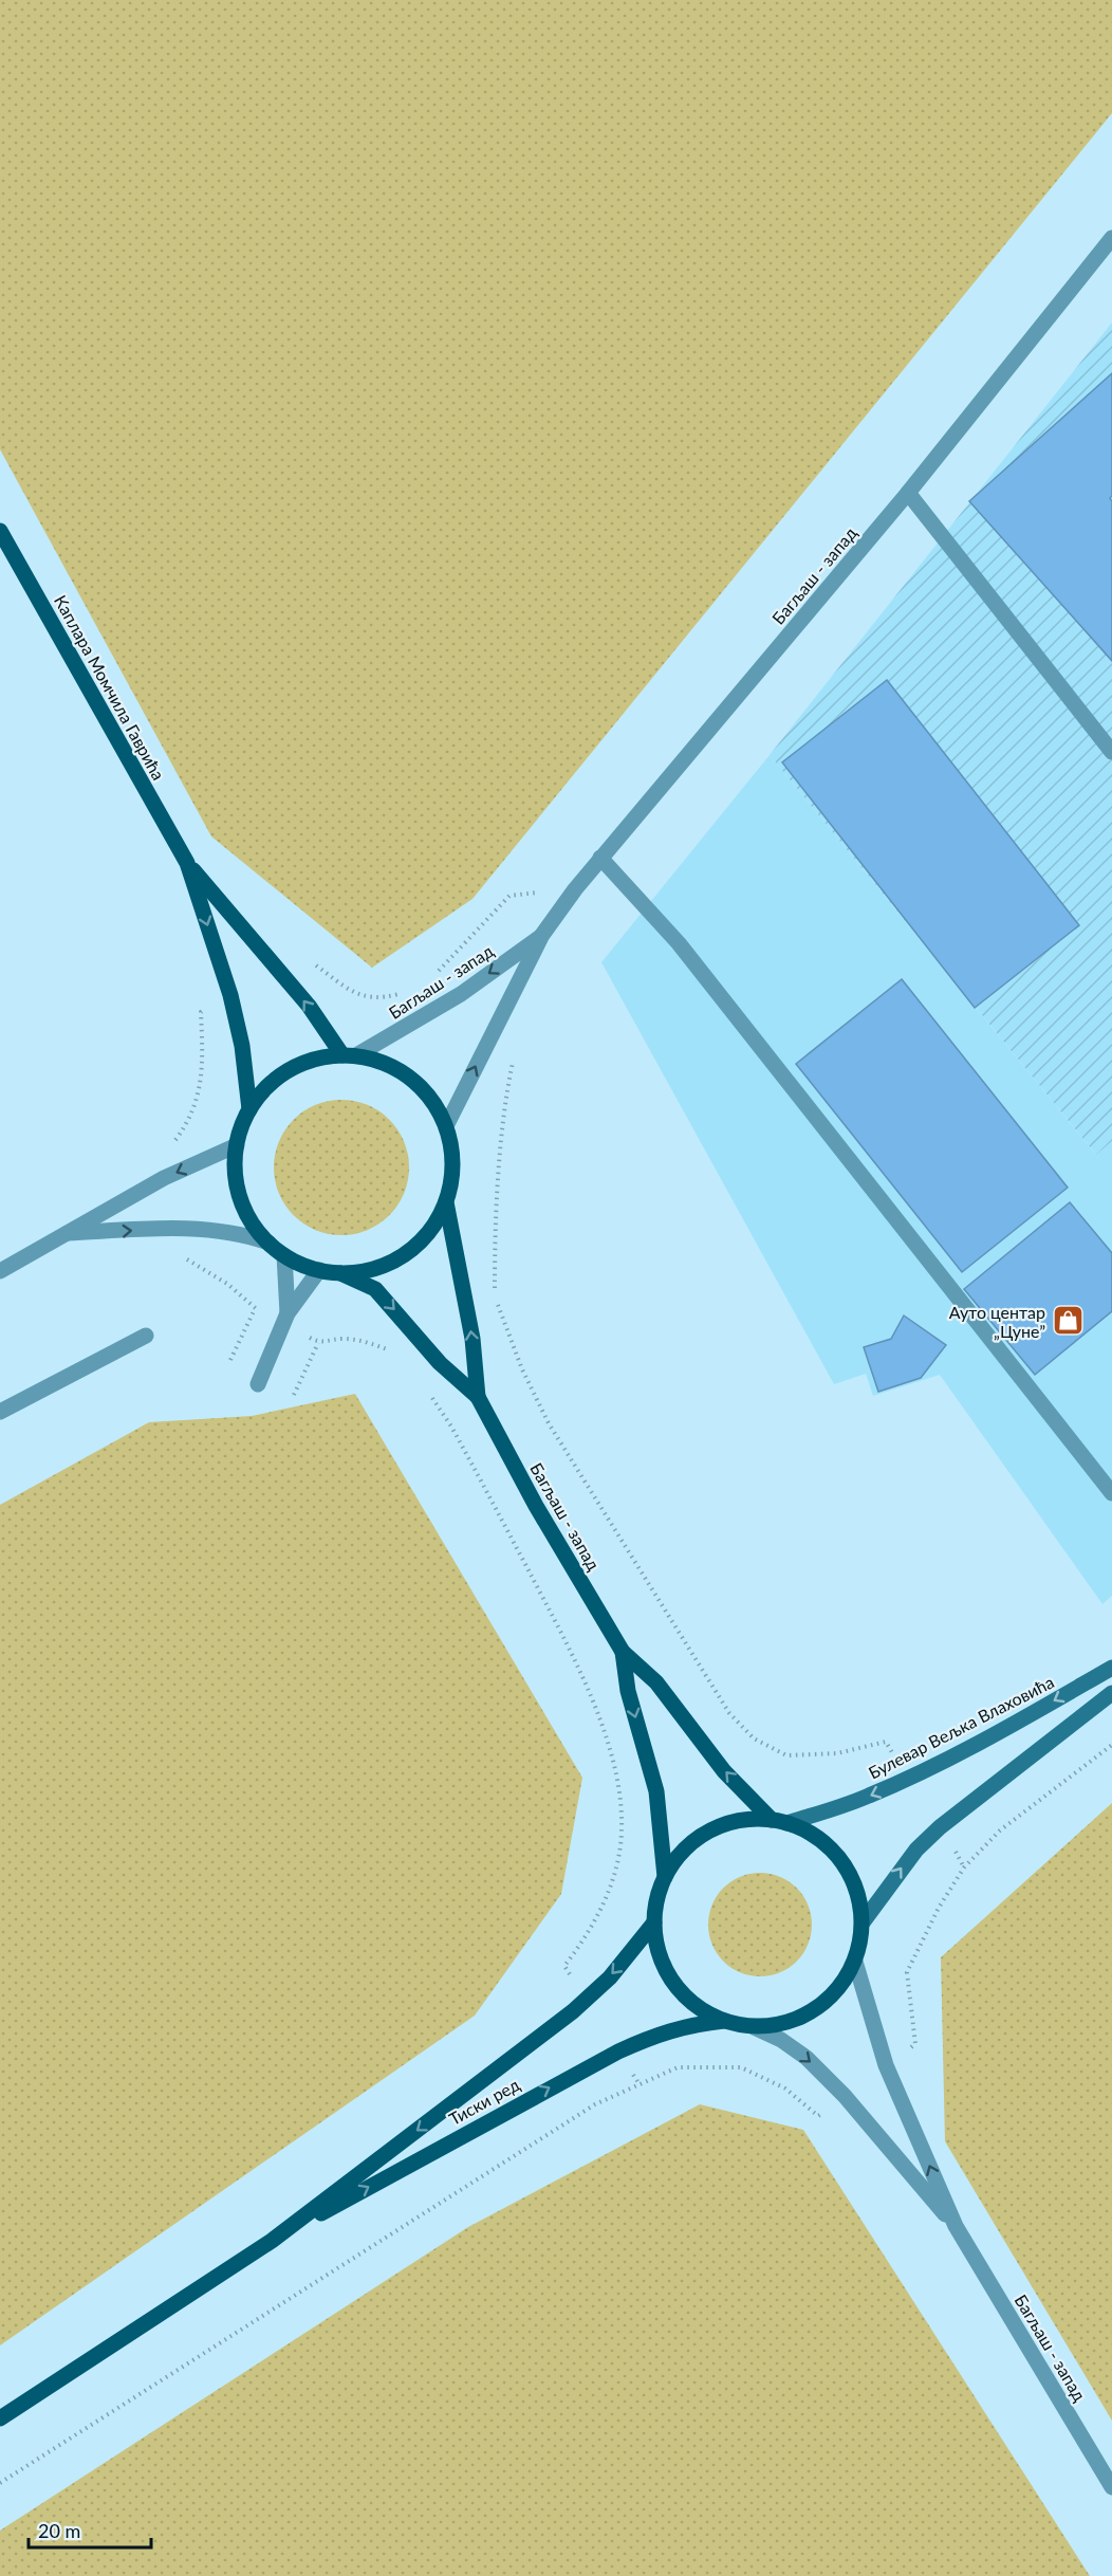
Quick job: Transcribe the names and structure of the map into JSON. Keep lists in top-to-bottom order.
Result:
{
  "streets": {
    "main road": [
      "Багљаш - запад",
      "Каплара Момчила Гаврића",
      "Булевар Вељка Влаховића",
      "Тиски ред"
    ]
  },
  "crossings": [
    ["Багљаш - запад", "Булевар Вељка Влаховића"],
    ["Багљаш - запад", "Тиски ред"],
    ["Булевар Вељка Влаховића", "Тиски ред"]
  ],
  "places": {
    "shop": ["Ауто центар „Цуне”"]
  },
  "scale_bar": "20 m"
}
